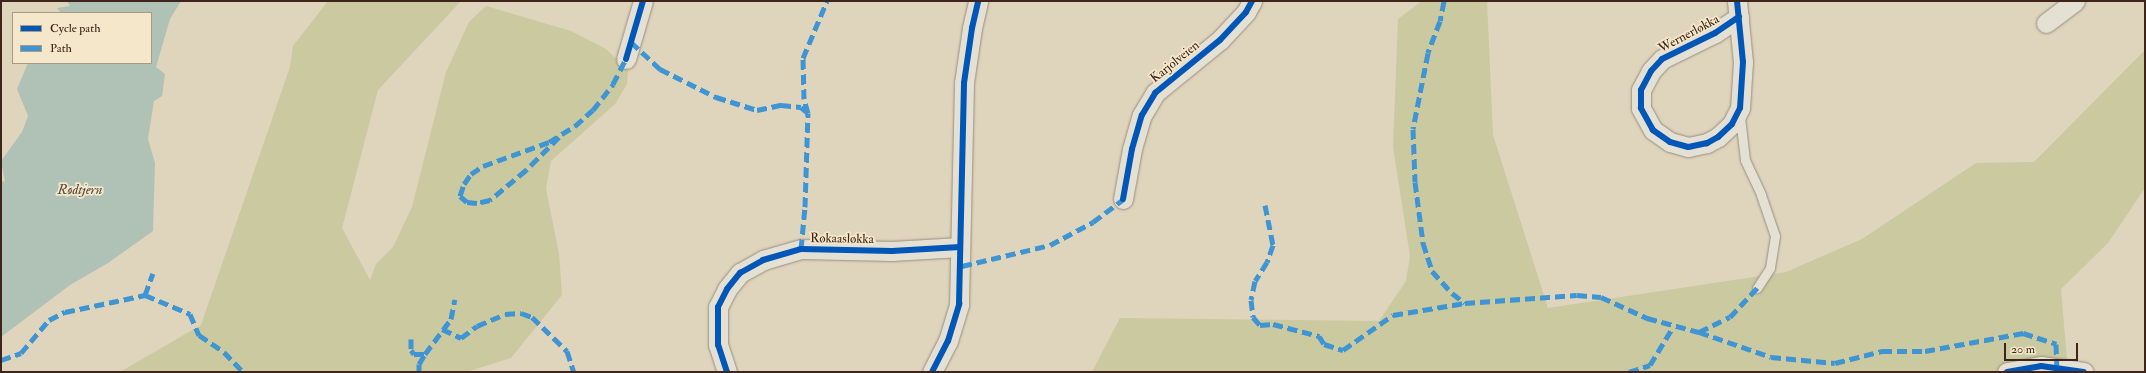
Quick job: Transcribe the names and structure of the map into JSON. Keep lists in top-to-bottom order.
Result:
{
  "streets": {
    "street": ["Wernerløkka", "Karjolveien", "Røkaasløkka"]
  },
  "water": ["Rødtjern"],
  "legend": ["Cycle path", "Path"],
  "scale_bar": "20 m"
}
